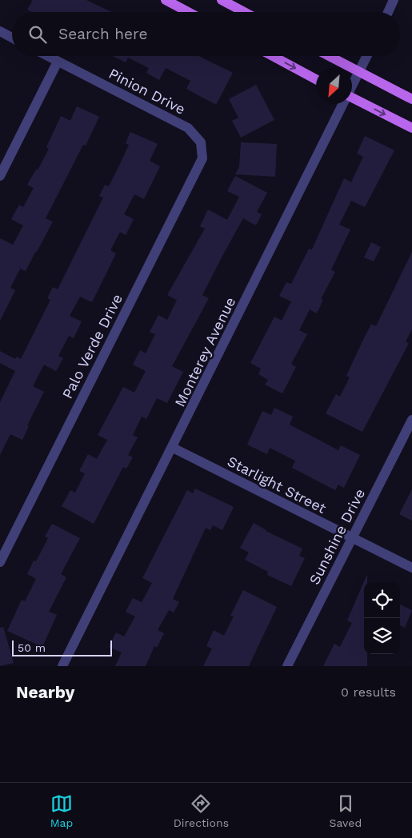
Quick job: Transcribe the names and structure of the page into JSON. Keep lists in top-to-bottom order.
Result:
{
  "streets": {
    "street": [
      "Pinion Drive",
      "Palo Verde Drive",
      "Monterey Avenue",
      "Starlight Street",
      "Sunshine Drive"
    ]
  },
  "crossings": [
    ["Pinion Drive", "Palo Verde Drive"],
    ["Monterey Avenue", "Starlight Street"],
    ["Starlight Street", "Sunshine Drive"]
  ],
  "scale_bar": "50 m",
  "north": "bottom left",
  "page": {
    "search": "Search here",
    "scale": "50 m",
    "heading": ["Nearby", "0 results"],
    "nav": ["Map", "Directions", "Saved"]
  }
}
